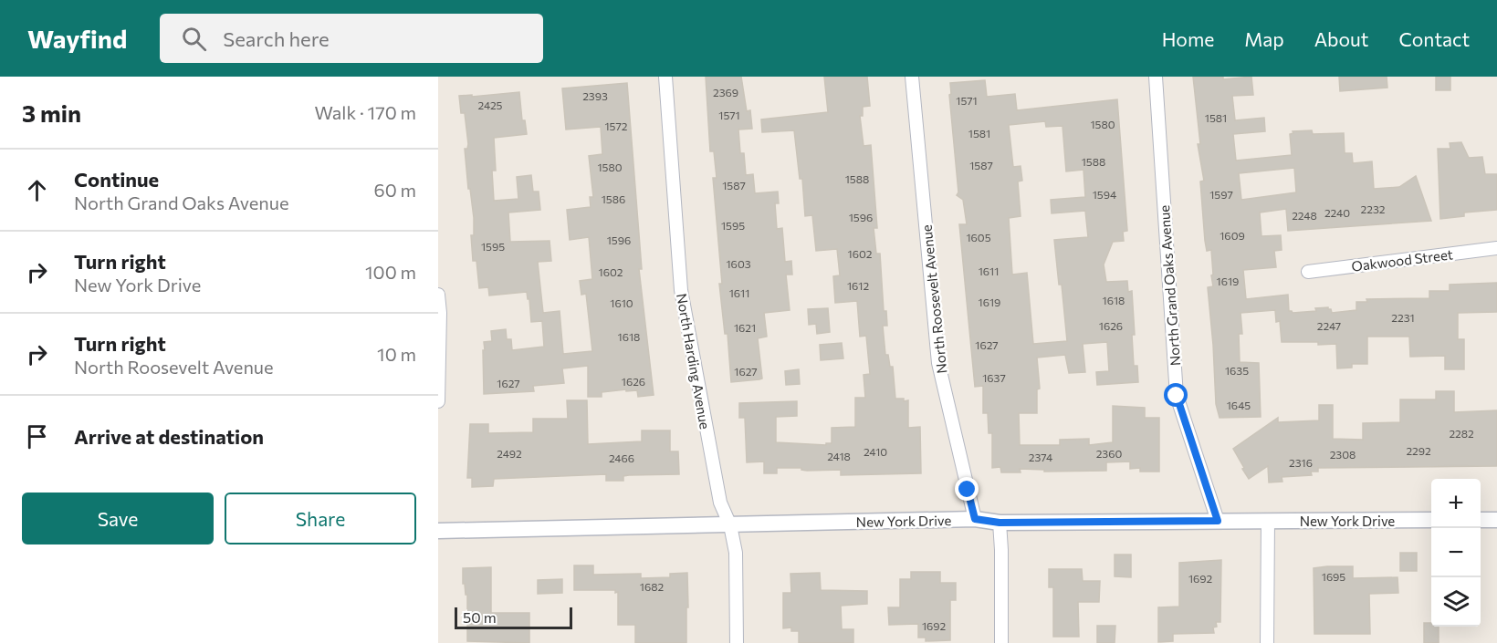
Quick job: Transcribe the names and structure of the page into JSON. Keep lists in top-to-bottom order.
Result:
{
  "streets": {
    "street": [
      "Oakwood Street",
      "North Grand Oaks Avenue",
      "North Roosevelt Avenue",
      "North Harding Avenue",
      "New York Drive"
    ]
  },
  "crossings": [
    ["North Grand Oaks Avenue", "New York Drive"],
    ["North Roosevelt Avenue", "New York Drive"],
    ["North Harding Avenue", "New York Drive"]
  ],
  "house_numbers": [
    "2369",
    "2393",
    "1571",
    "2425",
    "1571",
    "1581",
    "1580",
    "1572",
    "1581",
    "1588",
    "1587",
    "1580",
    "1588",
    "1587",
    "1594",
    "1597",
    "1586",
    "2232",
    "2240",
    "2248",
    "1596",
    "1595",
    "1609",
    "1605",
    "1596",
    "1595",
    "1602",
    "1603",
    "1611",
    "1602",
    "1619",
    "1612",
    "1611",
    "1618",
    "1619",
    "1610",
    "2231",
    "1626",
    "2247",
    "1621",
    "1618",
    "1627",
    "1635",
    "1627",
    "1637",
    "1626",
    "1627",
    "1645",
    "2282",
    "2292",
    "2410",
    "2492",
    "2360",
    "2308",
    "2418",
    "2374",
    "2466",
    "2316",
    "1695",
    "1692",
    "1682",
    "1692"
  ],
  "scale_bar": "50 m",
  "page": {
    "header": "Wayfind",
    "search": "Search here",
    "nav": [
      "Home",
      "Map",
      "About",
      "Contact"
    ],
    "heading": ["3 min", "Walk · 170 m"],
    "list": [
      ["Continue", "North Grand Oaks Avenue", "60 m"],
      ["Turn right", "New York Drive", "100 m"],
      ["Turn right", "North Roosevelt Avenue", "10 m"],
      "Arrive at destination"
    ],
    "buttons": ["Save", "Share"],
    "map_buttons": ["+", "−"],
    "scale": "50 m"
  }
}
